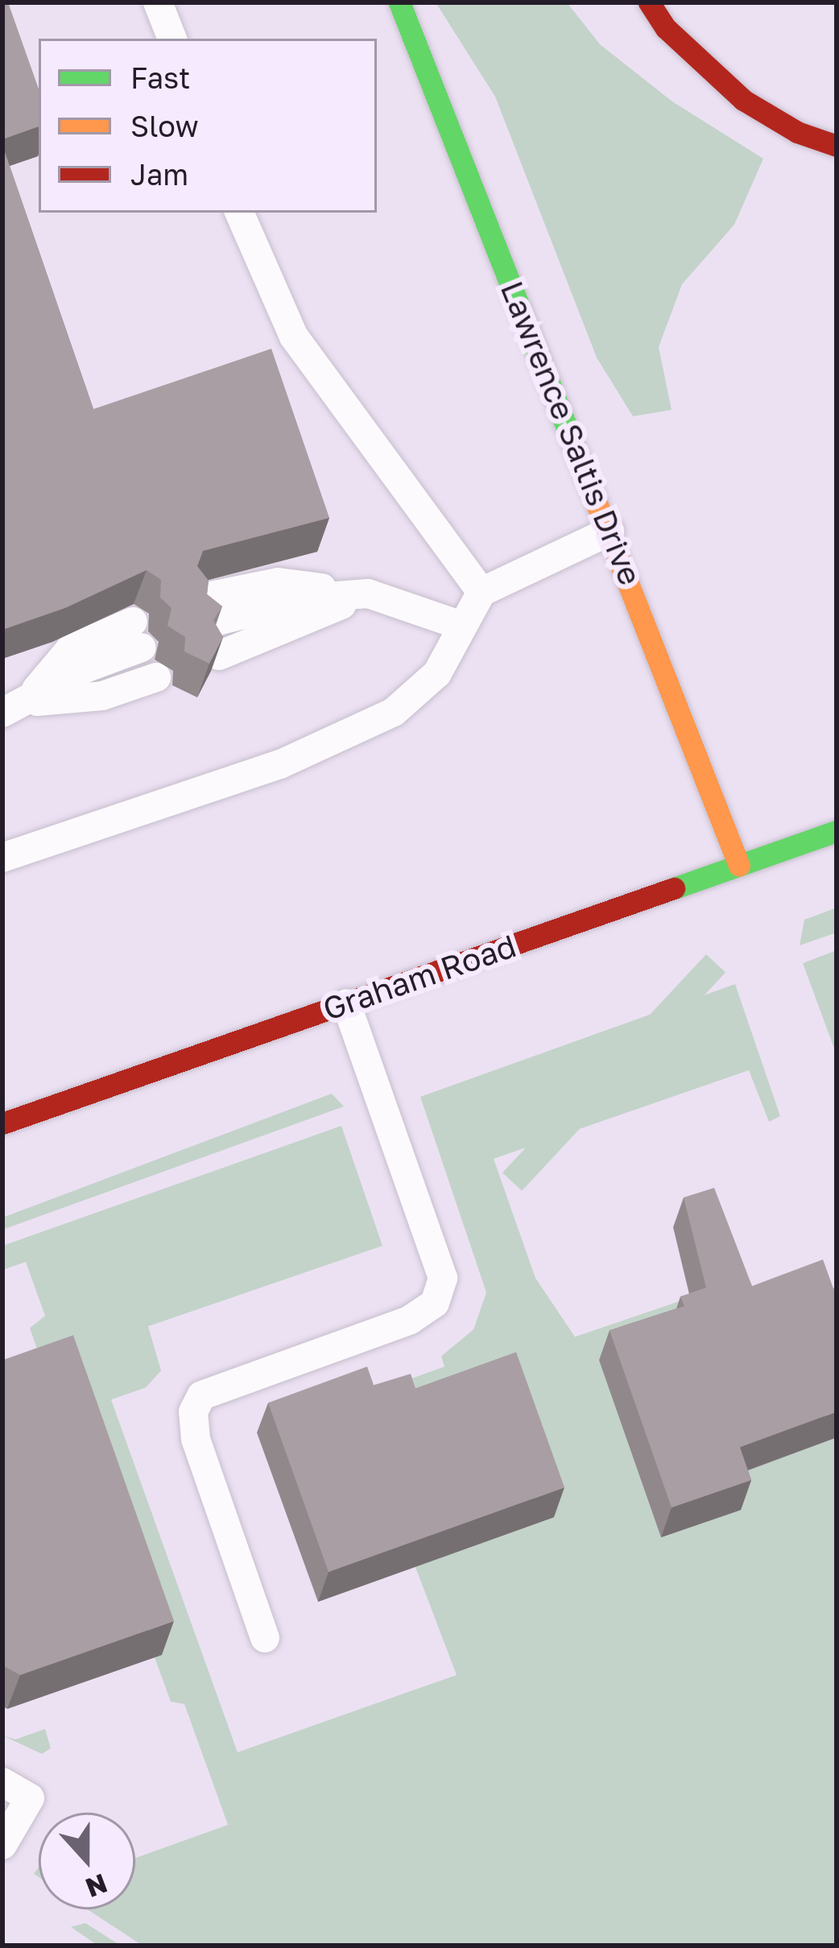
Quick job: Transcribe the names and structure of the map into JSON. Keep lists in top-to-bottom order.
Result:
{
  "streets": {
    "street": ["Lawrence Saltis Drive", "Graham Road"]
  },
  "crossings": [
    ["Lawrence Saltis Drive", "Graham Road"]
  ],
  "legend": ["Fast", "Slow", "Jam"],
  "north": "bottom"
}
